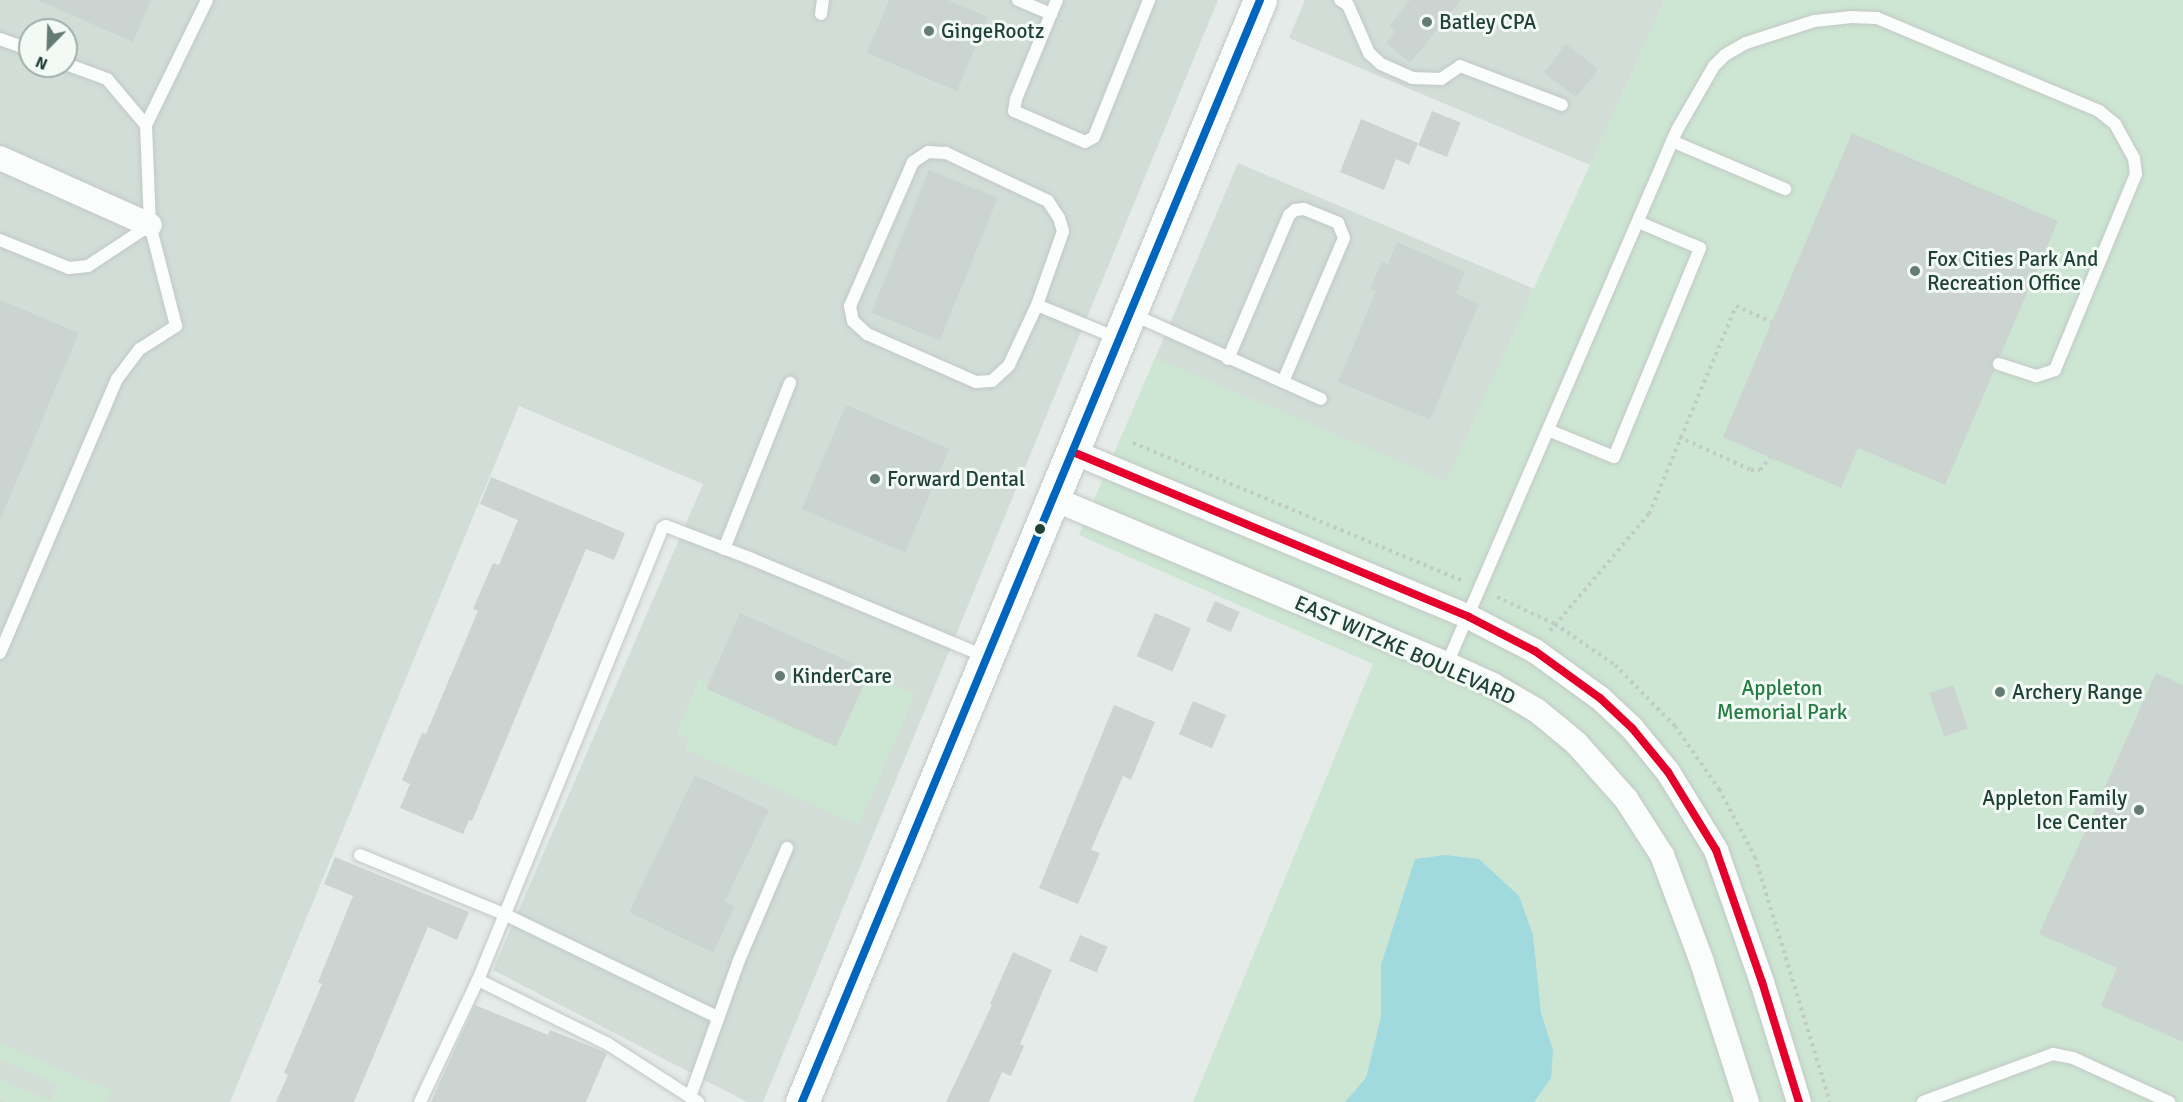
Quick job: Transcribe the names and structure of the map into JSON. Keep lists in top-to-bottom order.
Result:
{
  "streets": {
    "street": ["EAST WITZKE BOULEVARD"]
  },
  "parks": ["Appleton Memorial Park"],
  "places": [
    "Batley CPA",
    "GingeRootz",
    "Fox Cities Park And Recreation Office",
    "Forward Dental",
    "KinderCare",
    "Archery Range",
    "Appleton Family Ice Center"
  ],
  "north": "bottom left"
}
